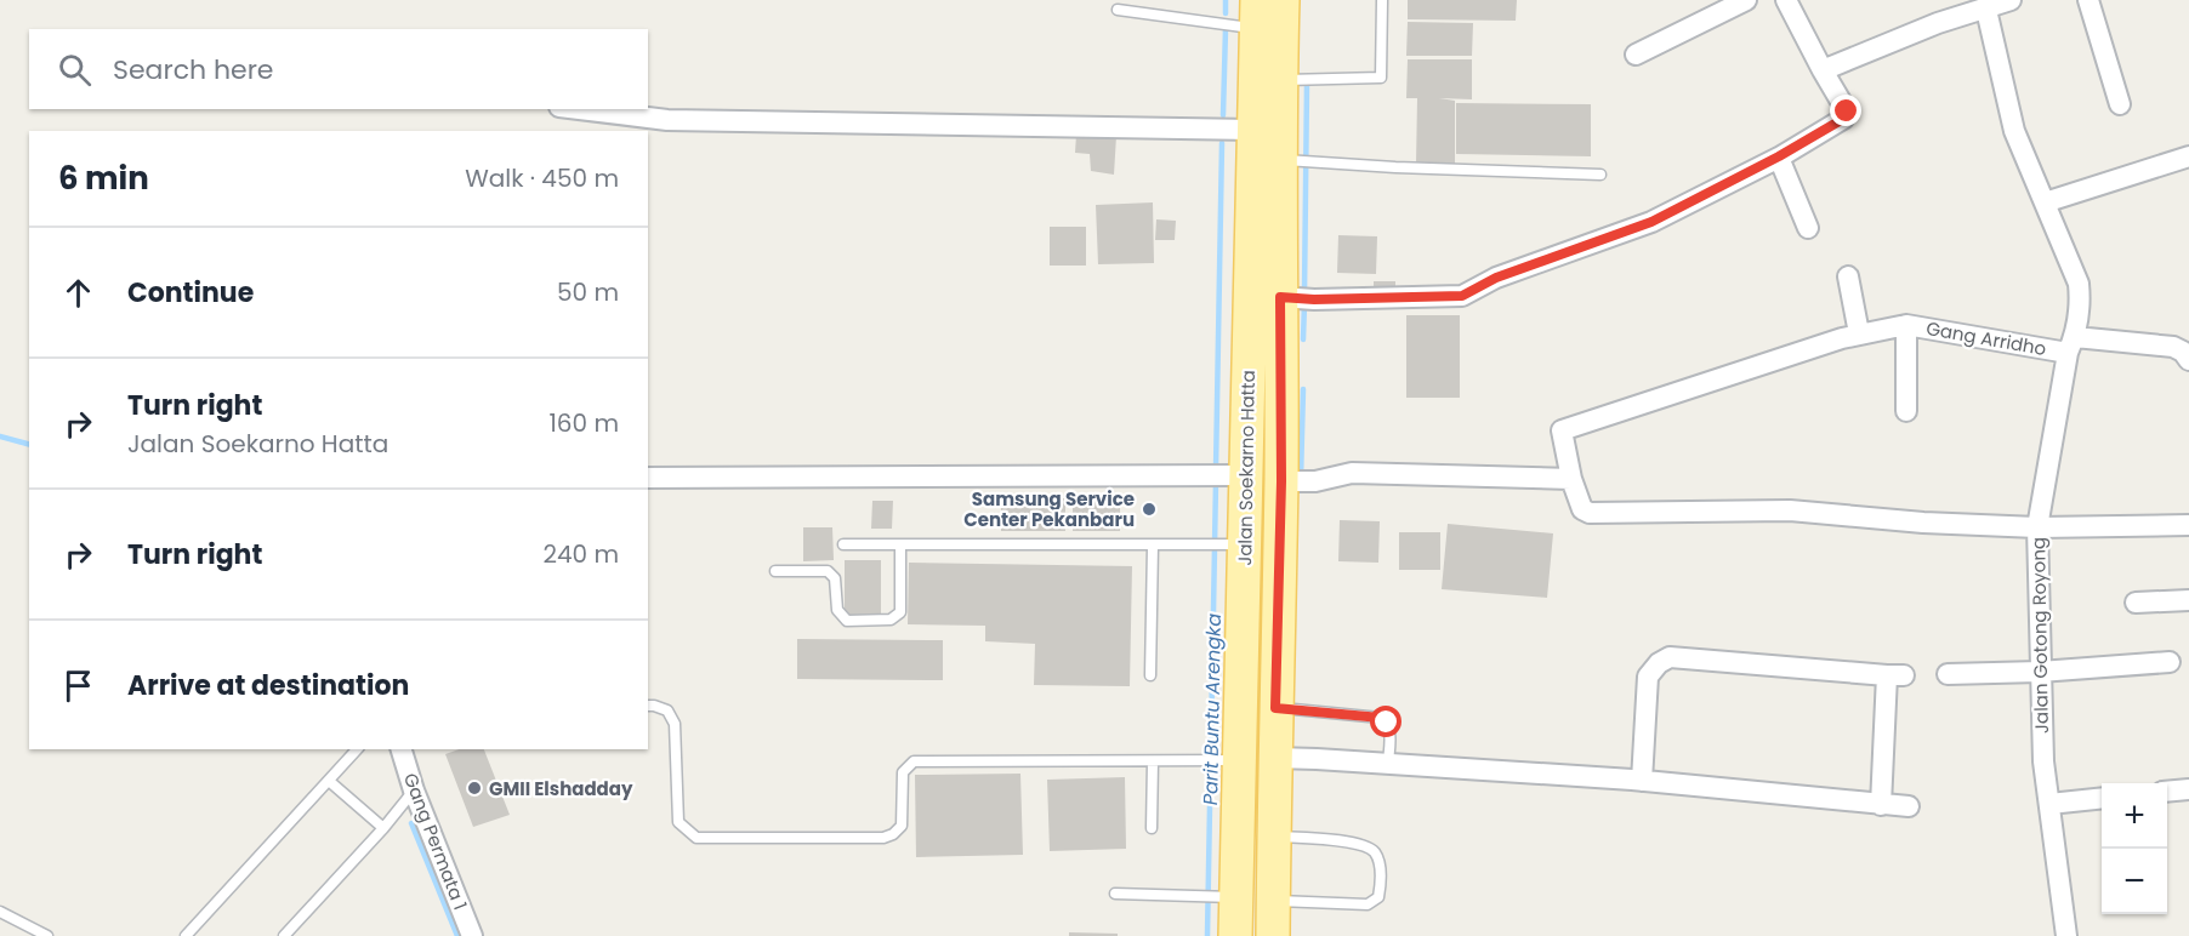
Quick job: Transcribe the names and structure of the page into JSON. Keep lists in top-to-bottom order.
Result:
{
  "streets": {
    "main road": ["Jalan Soekarno Hatta"],
    "street": ["Gang Arridho", "Jalan Gotong Royong", "Gang Permata 1"]
  },
  "crossings": [
    ["Gang Arridho", "Jalan Gotong Royong"]
  ],
  "water": ["Parit Buntu Arengka"],
  "places": ["Samsung Service Center Pekanbaru", "GMII Elshadday"],
  "page": {
    "search": "Search here",
    "heading": ["6 min", "Walk · 450 m"],
    "list": [
      ["Continue", "50 m"],
      ["Turn right", "Jalan Soekarno Hatta", "160 m"],
      ["Turn right", "240 m"],
      "Arrive at destination"
    ],
    "map_buttons": ["+", "−"]
  }
}
